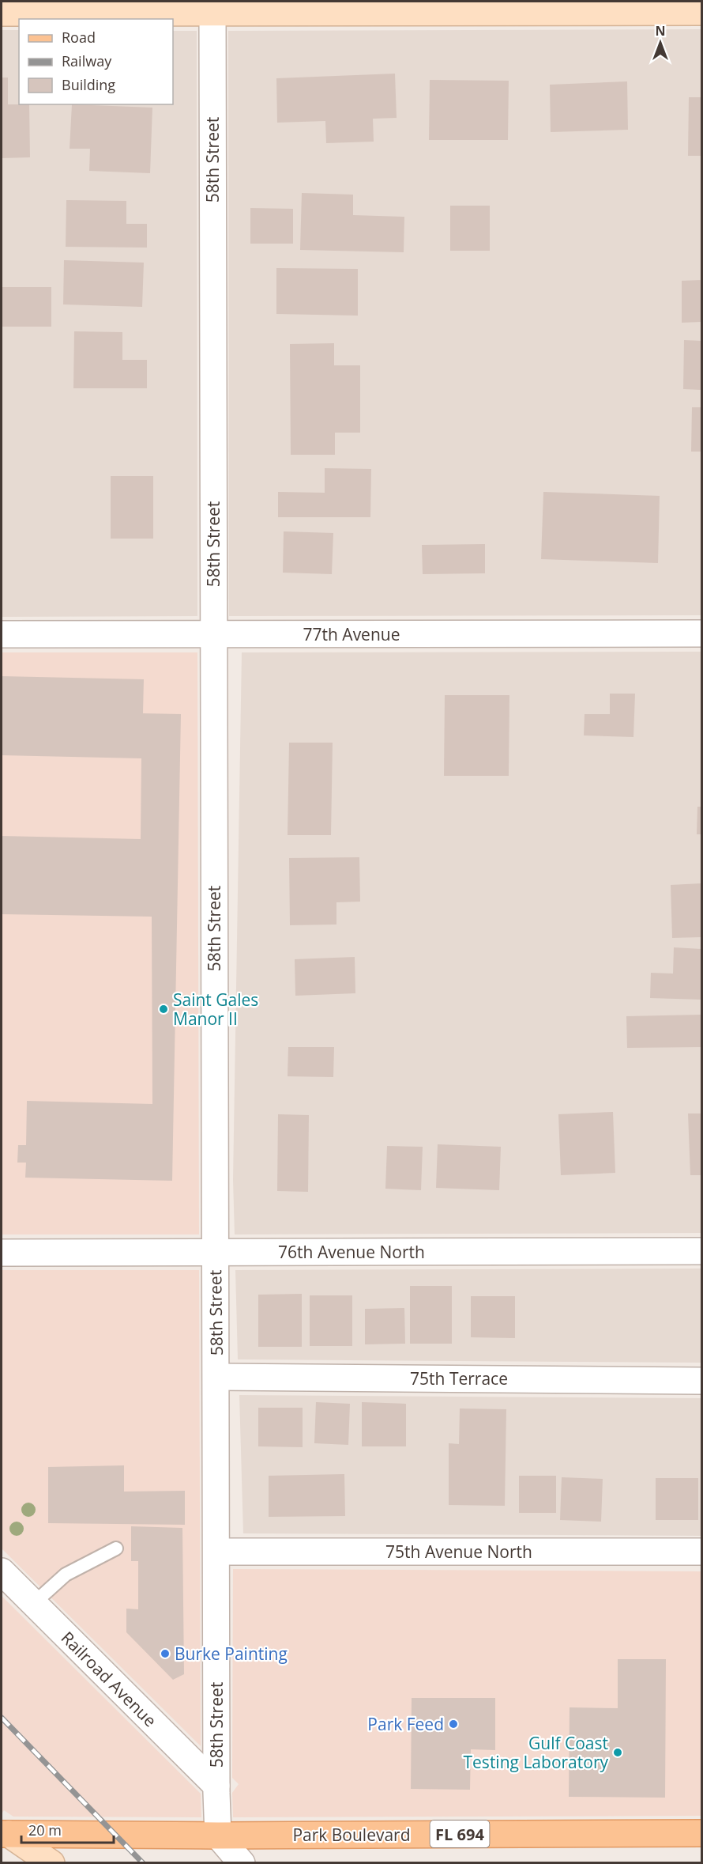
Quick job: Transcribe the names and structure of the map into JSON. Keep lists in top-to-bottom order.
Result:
{
  "streets": {
    "main road": ["FL 694", "Park Boulevard"],
    "street": [
      "58th Street",
      "77th Avenue",
      "76th Avenue North",
      "75th Terrace",
      "75th Avenue North",
      "Railroad Avenue"
    ]
  },
  "crossings": [
    ["58th Street", "77th Avenue"],
    ["58th Street", "76th Avenue North"],
    ["58th Street", "75th Terrace"],
    ["58th Street", "75th Avenue North"],
    ["58th Street", "Railroad Avenue"],
    ["58th Street", "Park Boulevard"]
  ],
  "places": [
    "Saint Gales Manor II",
    "Burke Painting",
    "Park Feed",
    "Gulf Coast Testing Laboratory"
  ],
  "legend": ["Road", "Railway", "Building"],
  "scale_bar": "20 m",
  "north": "top"
}
